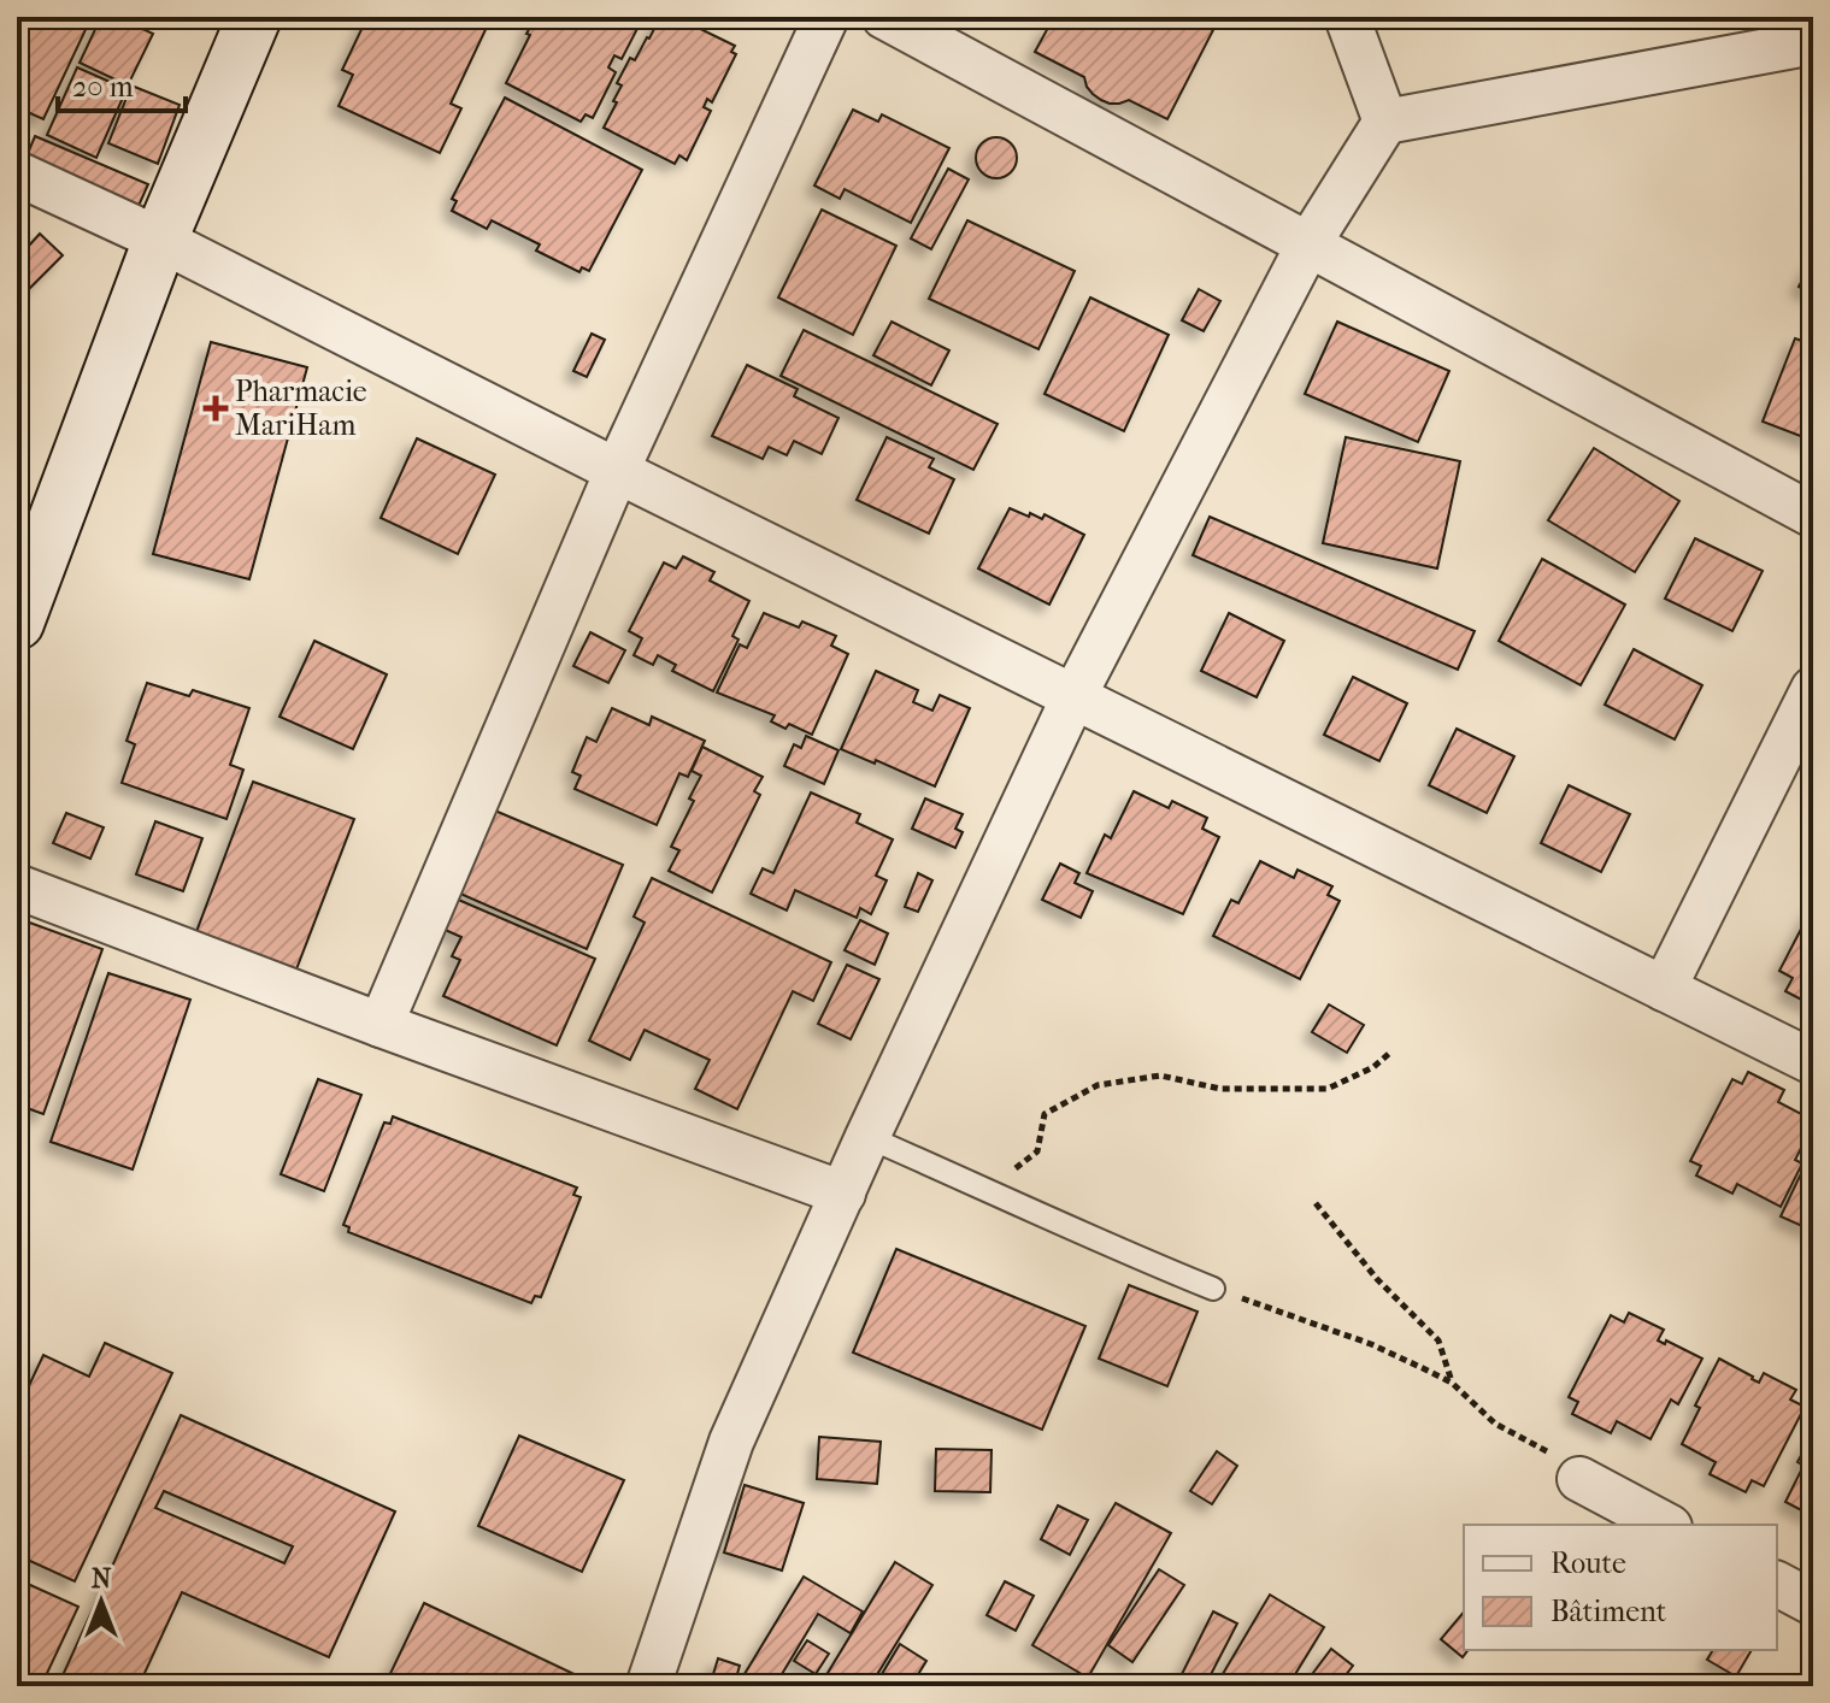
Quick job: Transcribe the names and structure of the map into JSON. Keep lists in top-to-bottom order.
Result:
{
  "places": {
    "health": ["Pharmacie MariHam"]
  },
  "legend": ["Route", "Bâtiment"],
  "scale_bar": "20 m",
  "north": "top"
}
